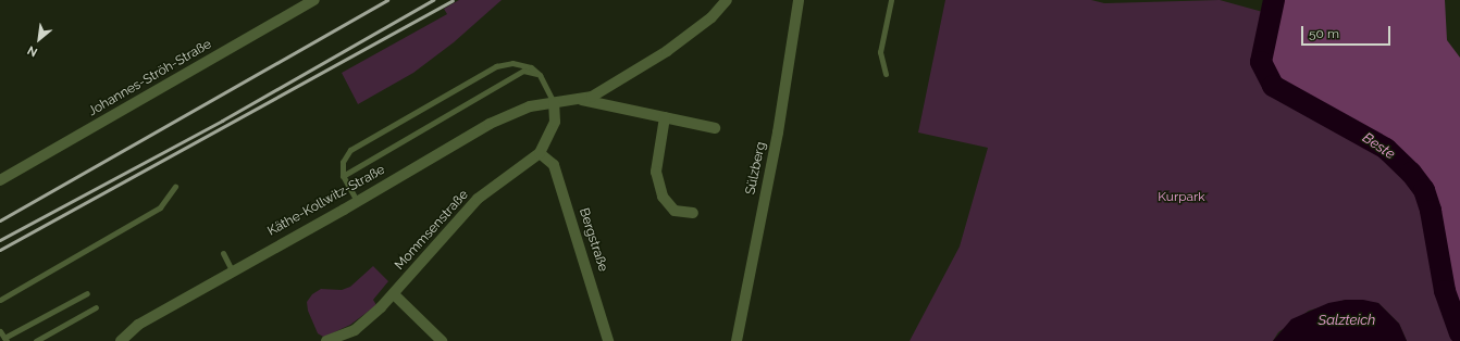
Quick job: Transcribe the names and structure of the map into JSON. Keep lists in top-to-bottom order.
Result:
{
  "streets": {
    "street": [
      "Johannes-Ströh-Straße",
      "Sülzberg",
      "Käthe-Kollwitz-Straße",
      "Mommsenstraße",
      "Bergstraße"
    ]
  },
  "crossings": [
    ["Käthe-Kollwitz-Straße", "Mommsenstraße"],
    ["Mommsenstraße", "Bergstraße"]
  ],
  "water": ["Beste", "Salzteich"],
  "parks": ["Kurpark"],
  "scale_bar": "50 m",
  "north": "bottom left"
}
